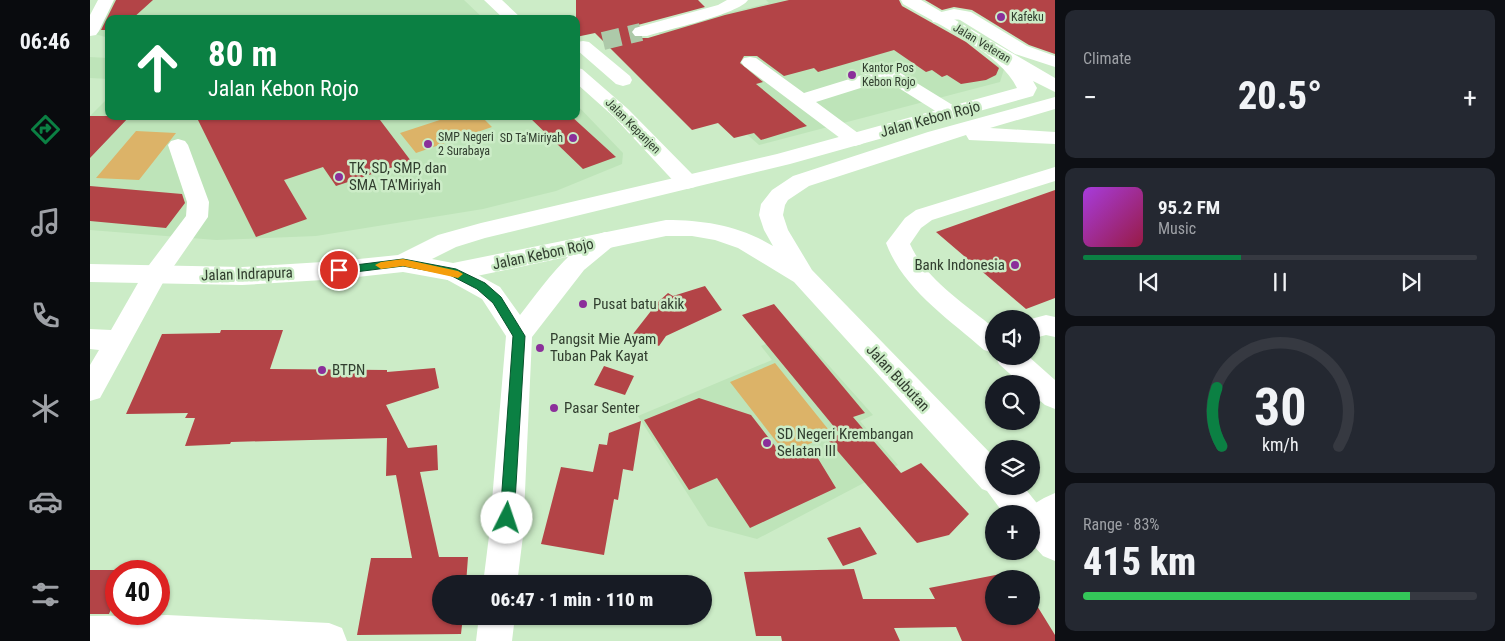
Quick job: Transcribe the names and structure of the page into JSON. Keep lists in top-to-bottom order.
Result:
{
  "streets": {
    "main road": [
      "Jalan Veteran",
      "Jalan Kebon Rojo",
      "Jalan Indrapura",
      "Jalan Bubutan"
    ],
    "street": ["Jalan Kepanjen"]
  },
  "crossings": [
    ["Jalan Veteran", "Jalan Kebon Rojo"],
    ["Jalan Kebon Rojo", "Jalan Kepanjen"],
    ["Jalan Kebon Rojo", "Jalan Indrapura"],
    ["Jalan Kebon Rojo", "Jalan Bubutan"]
  ],
  "places": [
    "Kafeku",
    "Kantor Pos Kebon Rojo",
    "SD Ta'Miriyah",
    "SMP Negeri 2 Surabaya",
    "TK, SD, SMP, dan SMA TA'Miriyah",
    "Bank Indonesia",
    "Pusat batu akik",
    "Pangsit Mie Ayam Tuban Pak Kayat",
    "BTPN",
    "Pasar Senter",
    "SD Negeri Krembangan Selatan III"
  ],
  "page": {
    "tabs": "06:46",
    "tile": [
      "Climate",
      ["Range · 83%", "415 km"]
    ],
    "turn": ["80 m", "Jalan Kebon Rojo"],
    "heat": ["−", "20.5°", "+"],
    "song": ["95.2 FM", "Music"],
    "map_buttons": ["+", "−"],
    "limit": "40",
    "trip": "06:47 · 1 min · 110 m",
    "gauge": ["30", "km/h"]
  }
}
